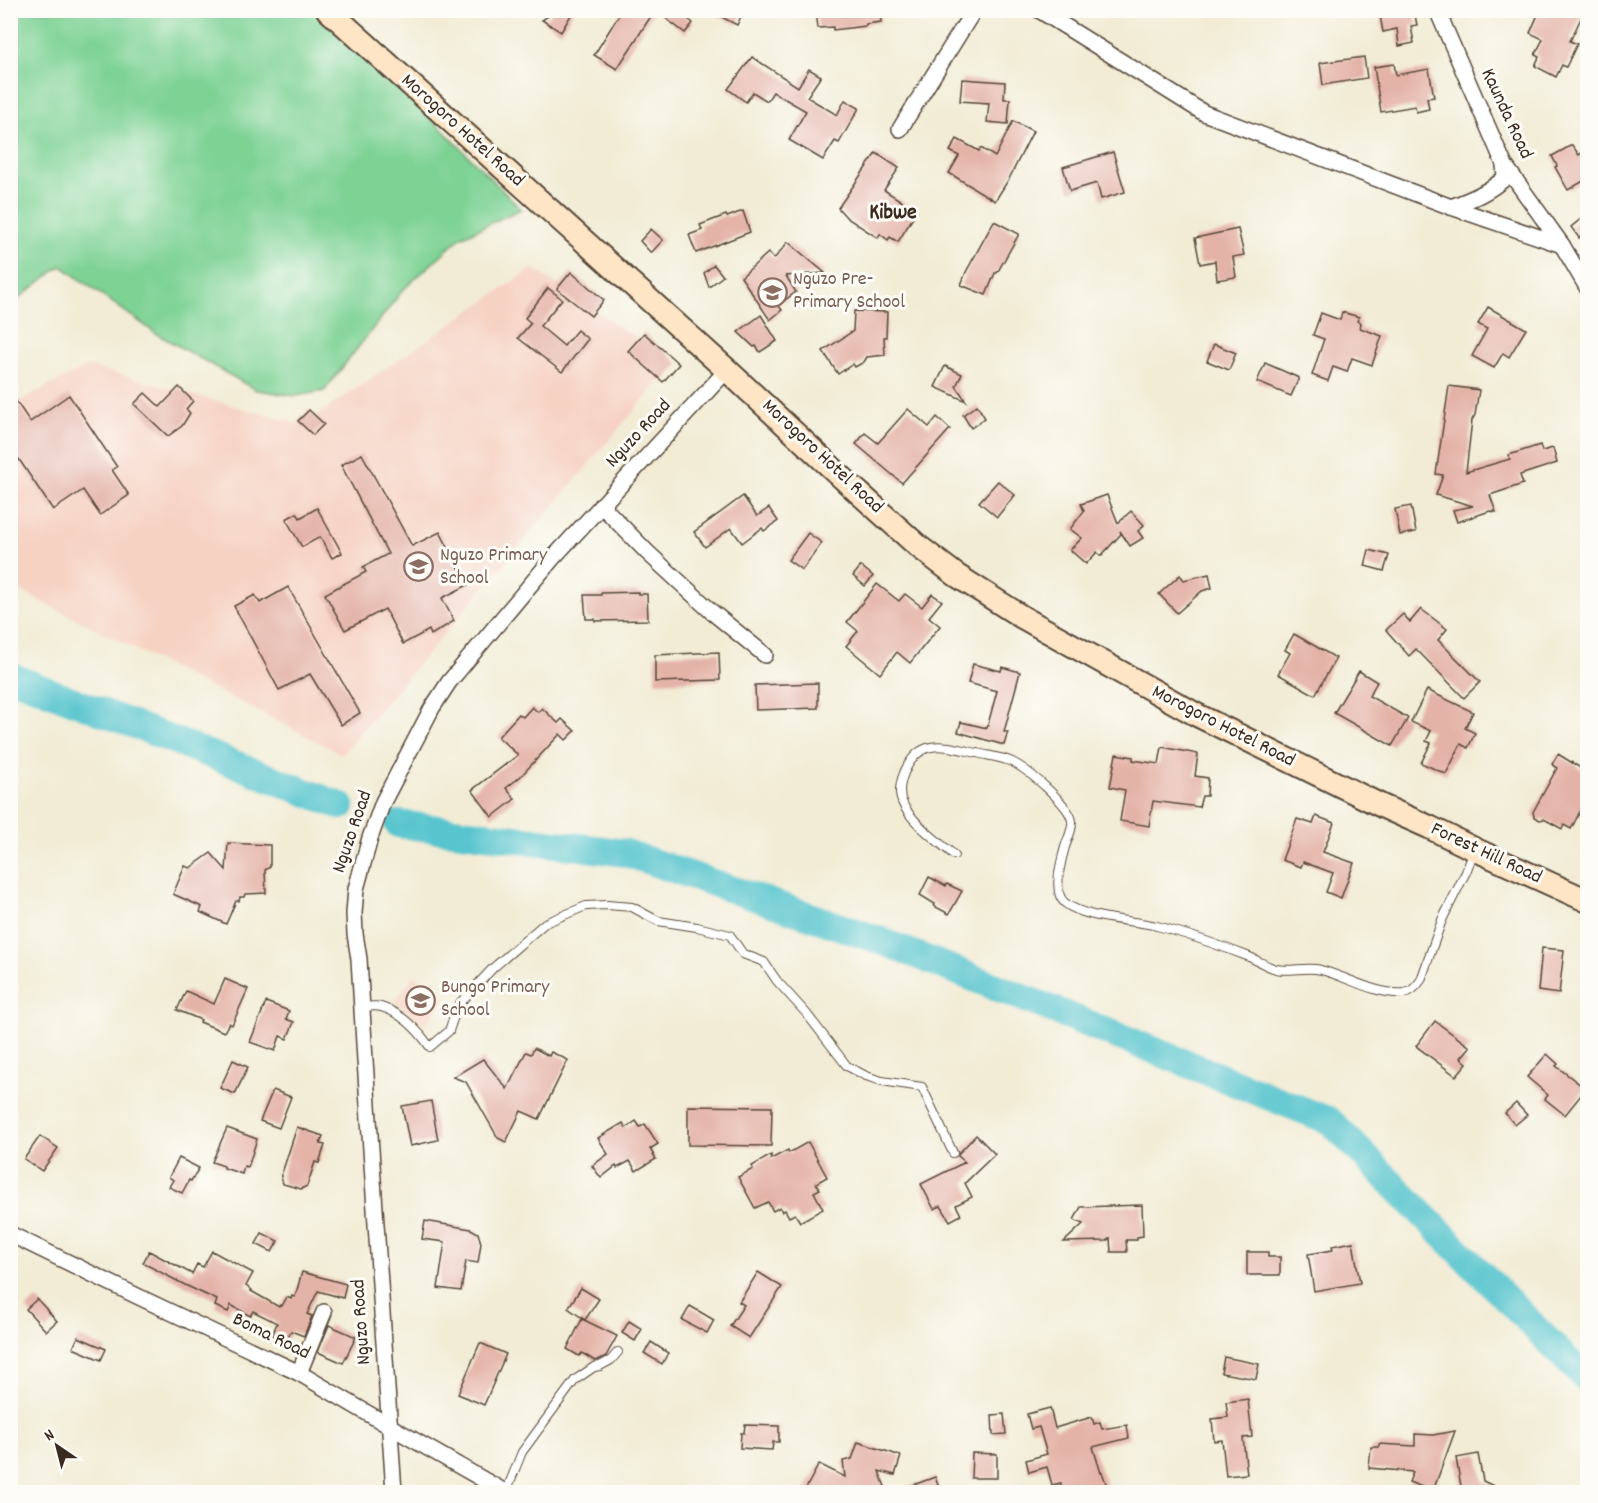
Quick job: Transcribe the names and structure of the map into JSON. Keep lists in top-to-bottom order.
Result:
{
  "streets": {
    "street": [
      "Kaunda Road",
      "Morogoro Hotel Road",
      "Nguzo Road",
      "Forest Hill Road",
      "Boma Road"
    ]
  },
  "crossings": [
    ["Morogoro Hotel Road", "Nguzo Road"],
    ["Morogoro Hotel Road", "Forest Hill Road"],
    ["Nguzo Road", "Boma Road"]
  ],
  "districts": ["Kibwe"],
  "places": {
    "school or university": ["Nguzo Pre- Primary School", "Nguzo Primary School", "Bungo Primary School"]
  },
  "north": "top left"
}
